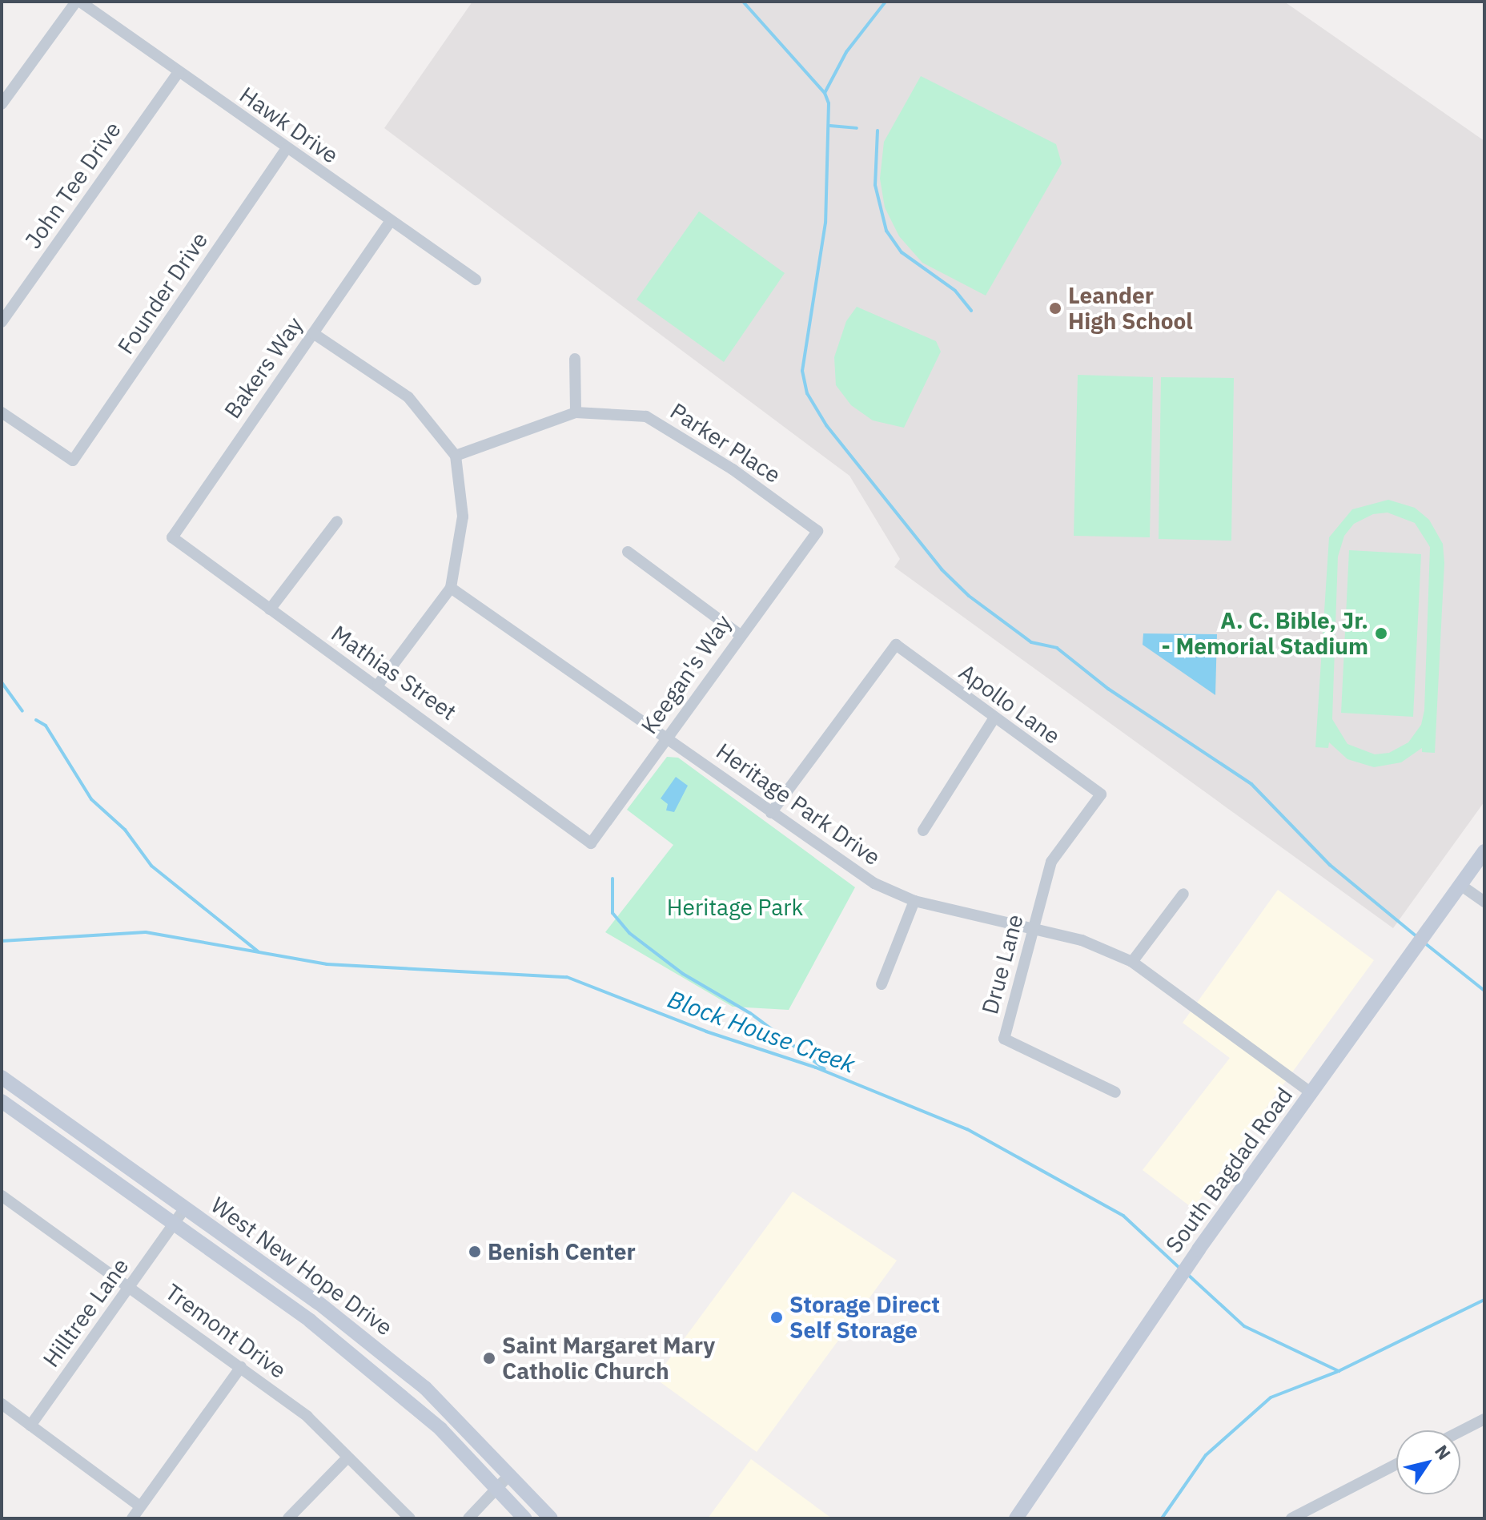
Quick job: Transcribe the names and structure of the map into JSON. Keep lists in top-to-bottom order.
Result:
{
  "streets": {
    "main road": ["South Bagdad Road", "West New Hope Drive"],
    "street": [
      "Hawk Drive",
      "John Tee Drive",
      "Founder Drive",
      "Bakers Way",
      "Parker Place",
      "Mathias Street",
      "Keegan's Way",
      "Apollo Lane",
      "Heritage Park Drive",
      "Drue Lane",
      "Hilltree Lane",
      "Tremont Drive"
    ]
  },
  "crossings": [
    ["Hawk Drive", "John Tee Drive"],
    ["Hawk Drive", "Founder Drive"],
    ["Hawk Drive", "Bakers Way"],
    ["Bakers Way", "Mathias Street"],
    ["Parker Place", "Keegan's Way"],
    ["Mathias Street", "Keegan's Way"],
    ["Keegan's Way", "Heritage Park Drive"],
    ["Apollo Lane", "Heritage Park Drive"],
    ["Apollo Lane", "Drue Lane"],
    ["Heritage Park Drive", "Drue Lane"],
    ["Heritage Park Drive", "South Bagdad Road"],
    ["West New Hope Drive", "Hilltree Lane"],
    ["Hilltree Lane", "Tremont Drive"]
  ],
  "water": ["Block House Creek"],
  "parks": ["Heritage Park"],
  "places": [
    "Leander High School",
    "A. C. Bible, Jr. - Memorial Stadium",
    "Benish Center",
    "Storage Direct Self Storage",
    "Saint Margaret Mary Catholic Church"
  ],
  "north": "top right"
}
